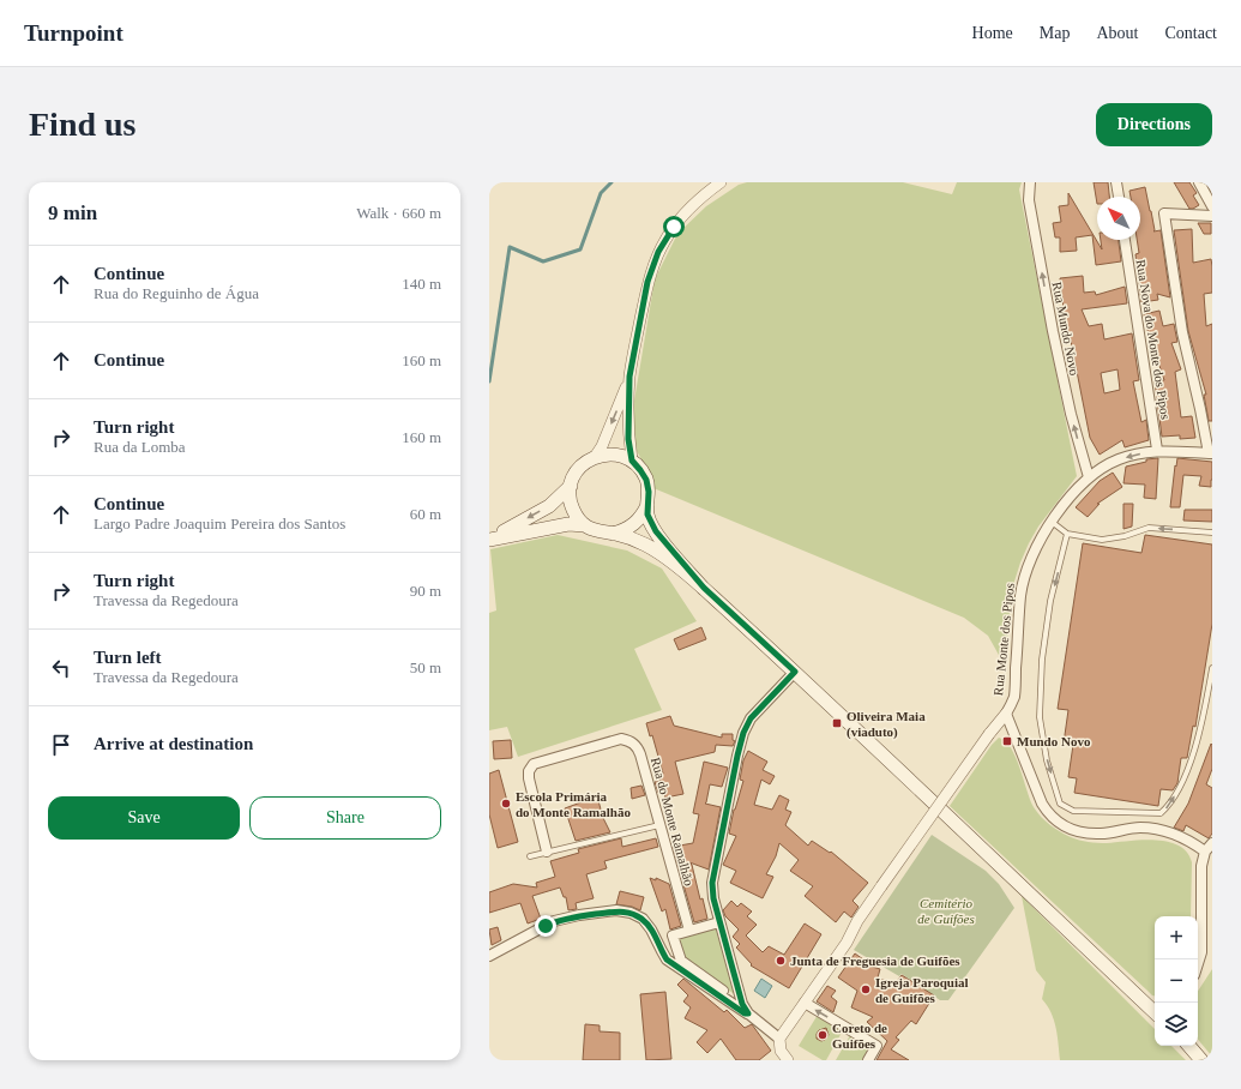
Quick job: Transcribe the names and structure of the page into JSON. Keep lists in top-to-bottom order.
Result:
{
  "streets": {
    "street": [
      "Rua Mundo Novo",
      "Rua Nova do Monte dos Pipos",
      "Rua Monte dos Pipos",
      "Rua do Monte Ramalhão"
    ]
  },
  "crossings": [
    ["Rua Mundo Novo", "Rua Monte dos Pipos"],
    ["Rua Nova do Monte dos Pipos", "Rua Monte dos Pipos"]
  ],
  "one_way": ["Rua Mundo Novo"],
  "parks": ["Cemitério de Guifões"],
  "places": {
    "transit": ["Oliveira Maia (viaduto)", "Mundo Novo"],
    "other": [
      "Escola Primária do Monte Ramalhão",
      "Junta de Freguesia de Guifões",
      "Igreja Paroquial de Guifões",
      "Coreto de Guifões"
    ]
  },
  "north": "top left",
  "page": {
    "header": "Turnpoint",
    "nav": [
      "Home",
      "Map",
      "About",
      "Contact"
    ],
    "buttons": [
      "Directions",
      ["Save", "Share"]
    ],
    "title": "Find us",
    "heading": ["9 min", "Walk · 660 m"],
    "list": [
      ["Continue", "Rua do Reguinho de Água", "140 m"],
      ["Continue", "160 m"],
      ["Turn right", "Rua da Lomba", "160 m"],
      ["Continue", "Largo Padre Joaquim Pereira dos Santos", "60 m"],
      ["Turn right", "Travessa da Regedoura", "90 m"],
      ["Turn left", "Travessa da Regedoura", "50 m"],
      "Arrive at destination"
    ],
    "map_buttons": ["+", "−"]
  }
}
